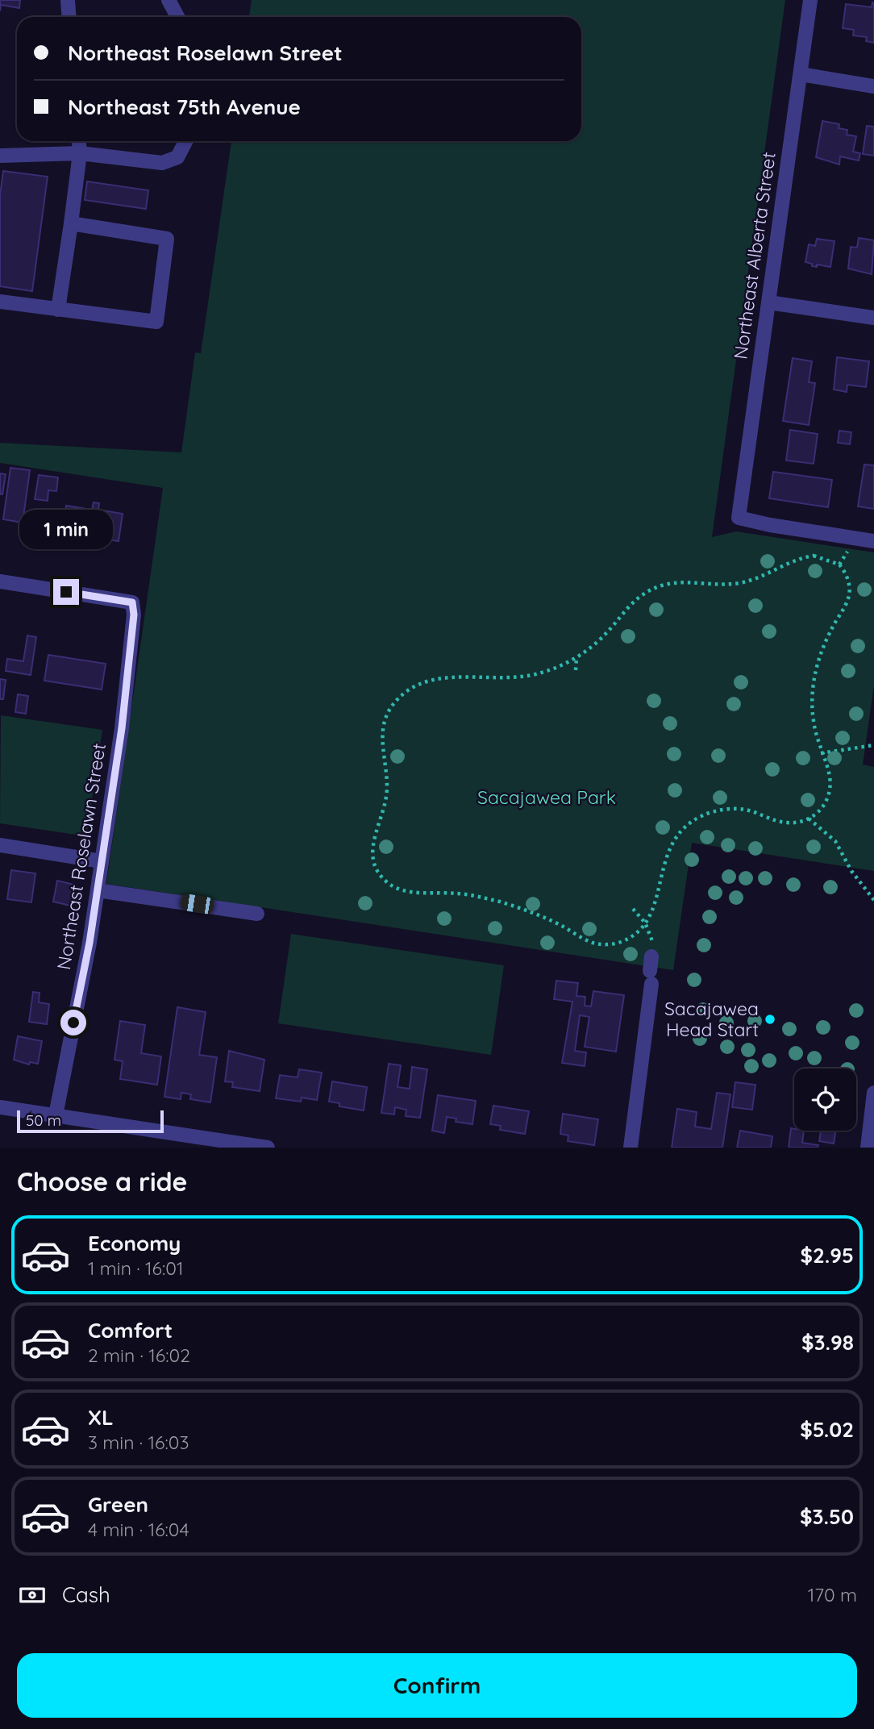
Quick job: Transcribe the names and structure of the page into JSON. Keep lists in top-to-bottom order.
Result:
{
  "streets": {
    "street": ["Northeast Alberta Street", "Northeast Roselawn Street"]
  },
  "parks": ["Sacajawea Park"],
  "places": ["Sacajawea Head Start"],
  "scale_bar": "50 m",
  "page": {
    "banner": ["Northeast Roselawn Street", "Northeast 75th Avenue"],
    "bubble": "1 min",
    "scale": "50 m",
    "heading": "Choose a ride",
    "list": [
      {
        "name": "Economy",
        "note": "1 min · 16:01",
        "value": "$2.95"
      },
      {
        "name": "Comfort",
        "note": "2 min · 16:02",
        "value": "$3.98"
      },
      {
        "name": "XL",
        "note": "3 min · 16:03",
        "value": "$5.02"
      },
      {
        "name": "Green",
        "note": "4 min · 16:04",
        "value": "$3.50"
      }
    ],
    "pay": ["Cash", "170 m"],
    "buttons": "Confirm"
  }
}
